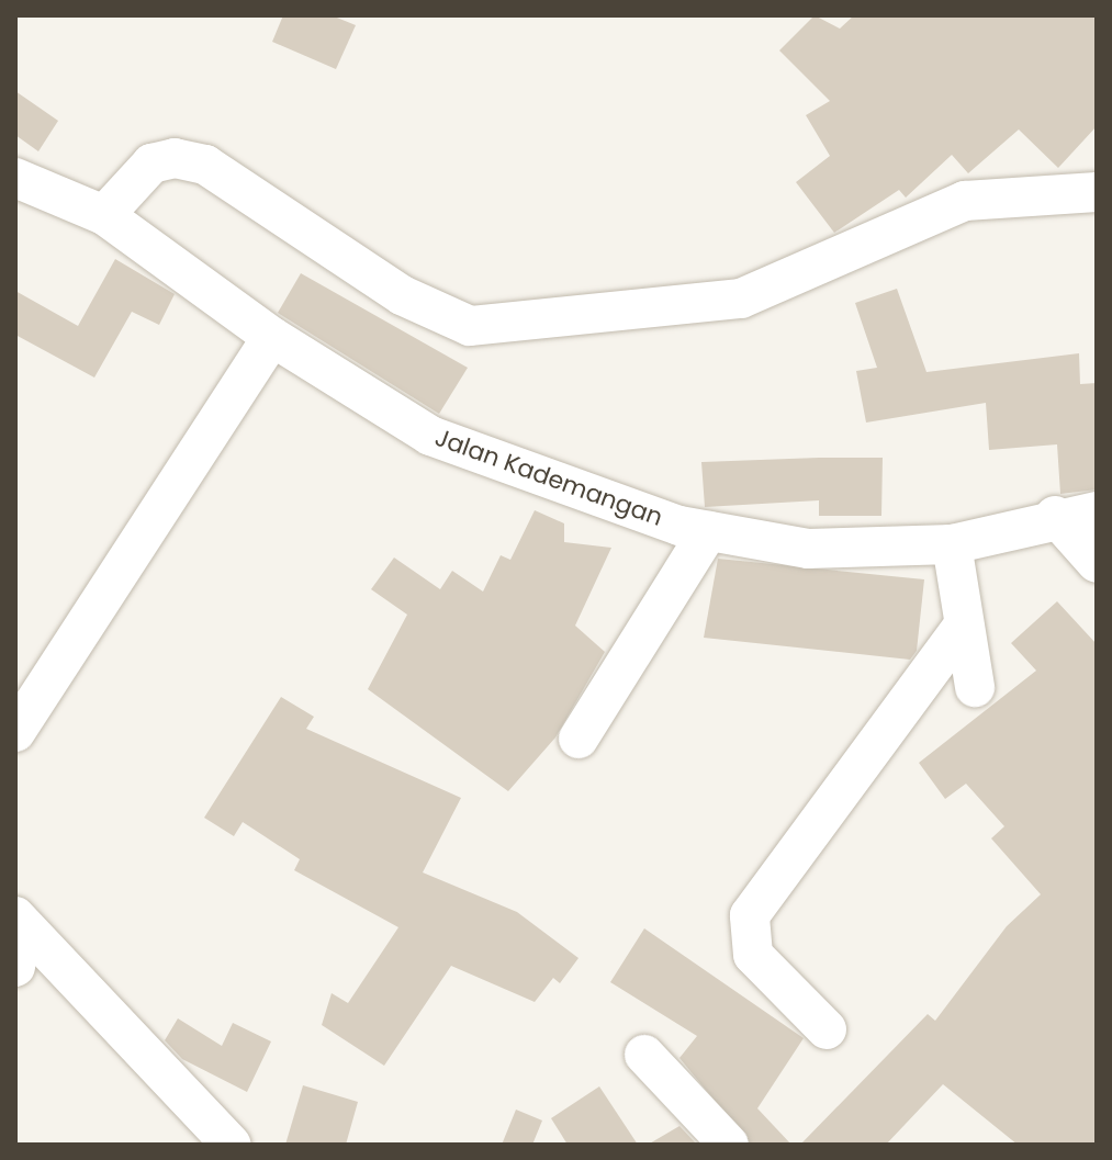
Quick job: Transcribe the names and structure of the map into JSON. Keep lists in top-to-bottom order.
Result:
{
  "streets": {
    "street": ["Jalan Kademangan"]
  }
}
